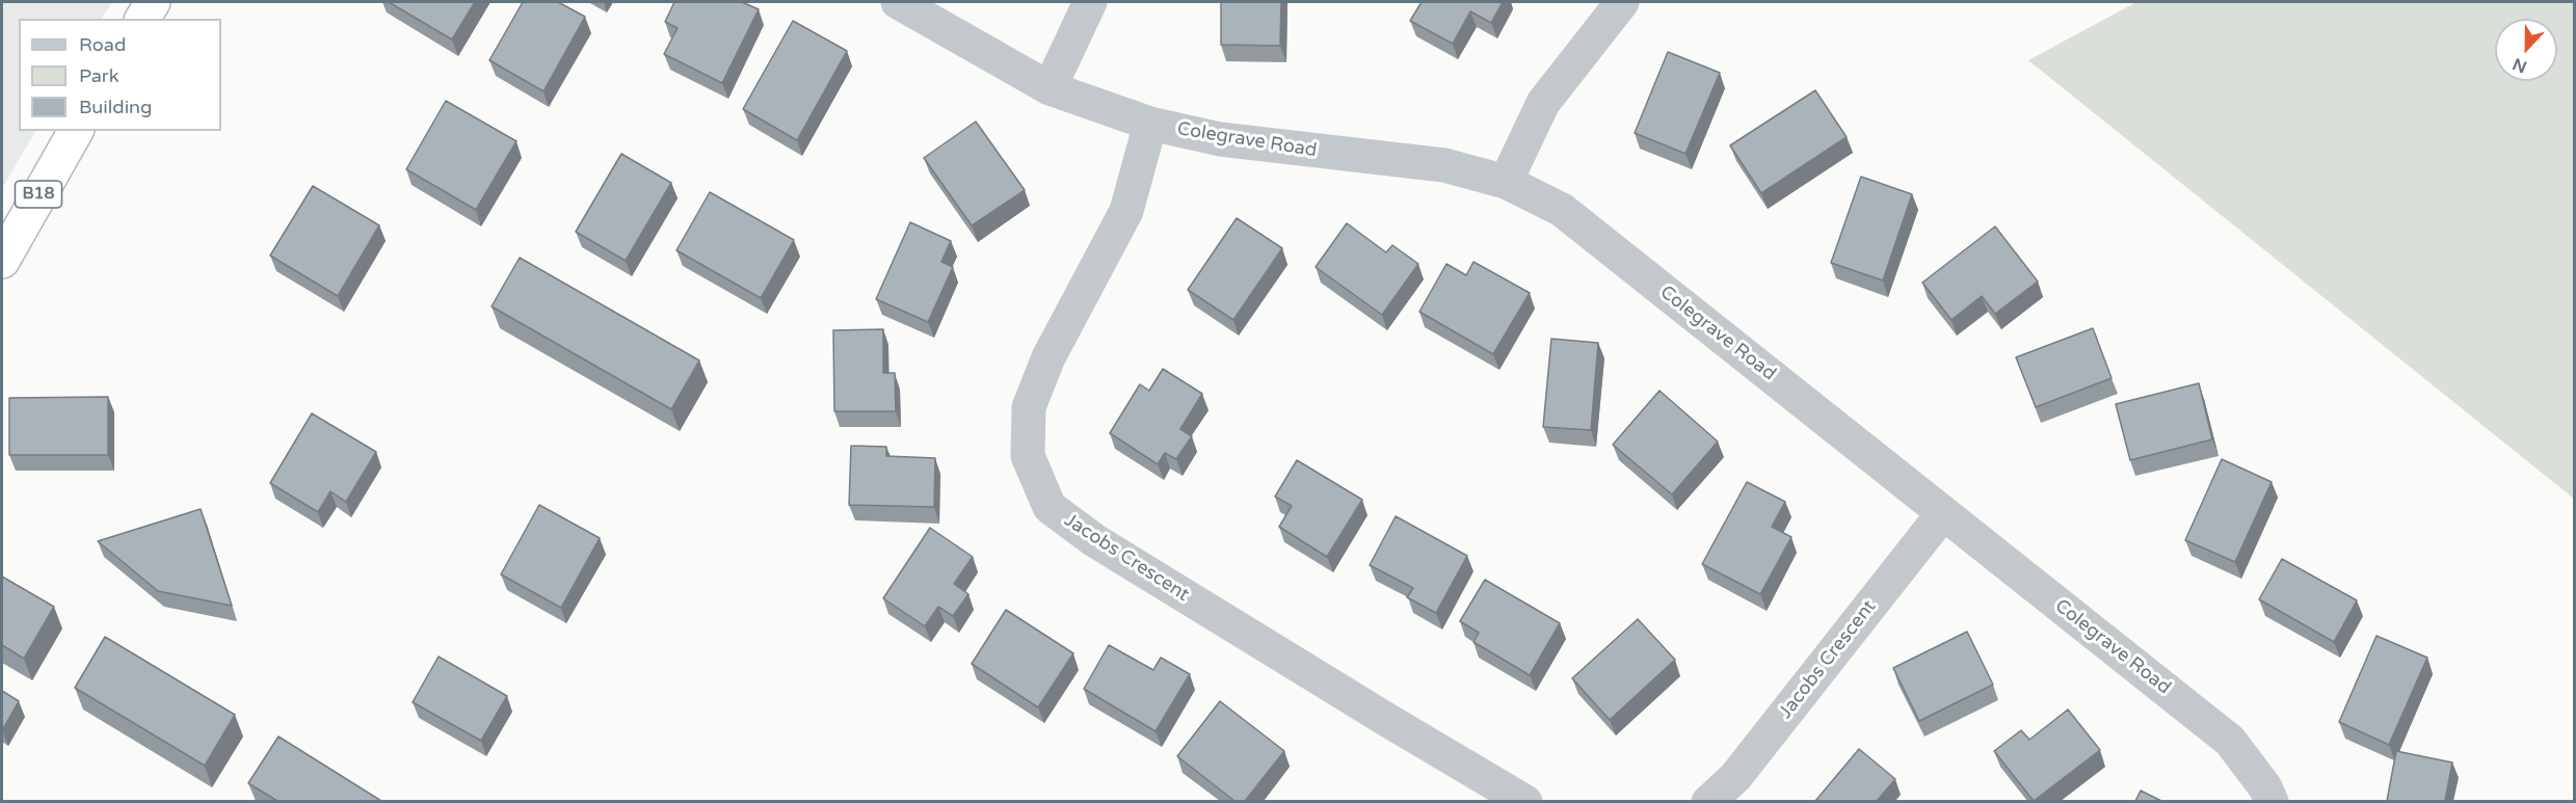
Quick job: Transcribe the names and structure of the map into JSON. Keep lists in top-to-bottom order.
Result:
{
  "streets": {
    "highway": ["B18"],
    "street": ["Colegrave Road", "Jacobs Crescent"]
  },
  "crossings": [
    ["Colegrave Road", "Jacobs Crescent"]
  ],
  "legend": ["Road", "Park", "Building"],
  "north": "bottom"
}
